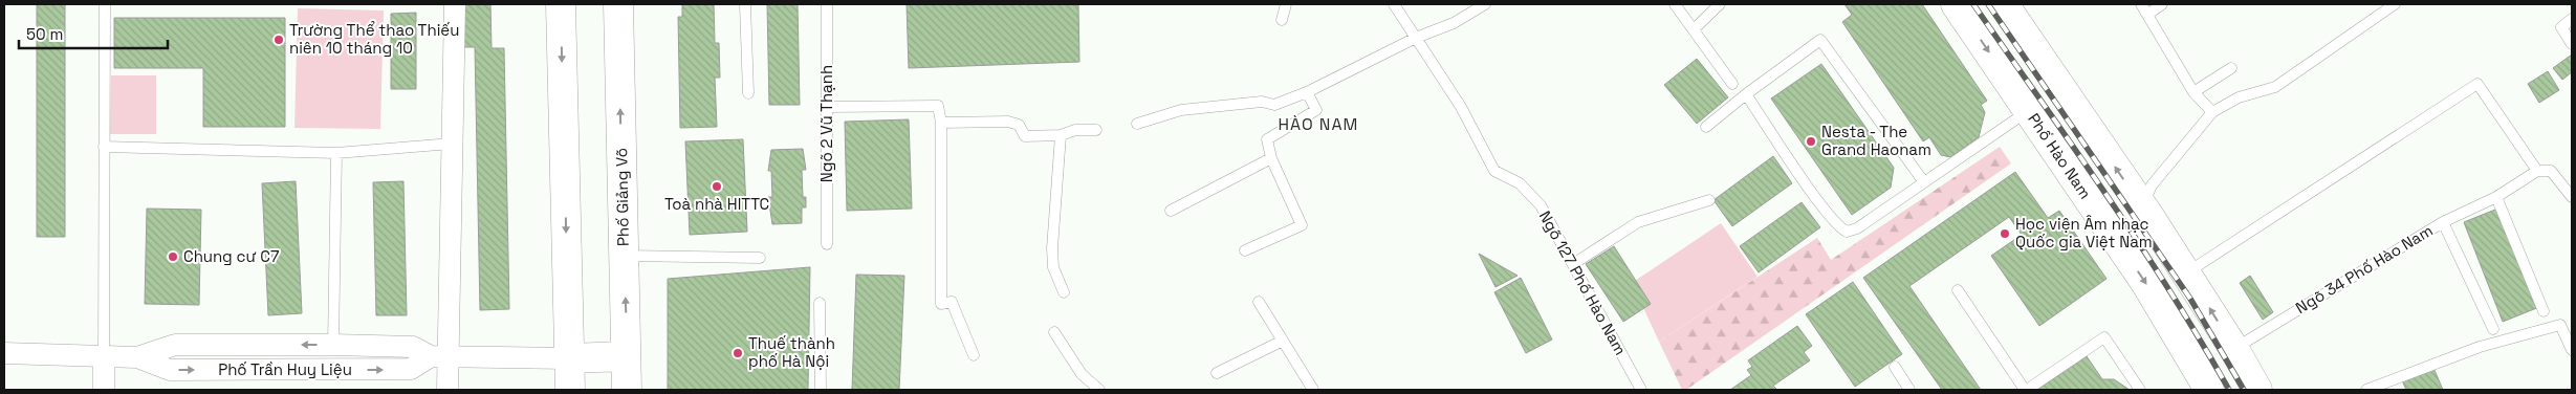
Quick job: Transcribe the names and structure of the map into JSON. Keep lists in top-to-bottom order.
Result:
{
  "streets": {
    "main road": ["Phố Hào Nam", "Phố Giảng Võ"],
    "street": ["Phố Trần Huy Liệu"],
    "lane": ["Ngõ 2 Vũ Thạnh", "Ngõ 34 Phố Hào Nam", "Ngõ 127 Phố Hào Nam"]
  },
  "districts": ["HÀO NAM"],
  "places": [
    "Trường Thể thao Thiếu niên 10 tháng 10",
    "Nesta - The Grand Haonam",
    "Toà nhà HITTC",
    "Học viện Âm nhạc Quốc gia Việt Nam",
    "Chung cư C7",
    "Thuế thành phố Hà Nội"
  ],
  "scale_bar": "50 m"
}
